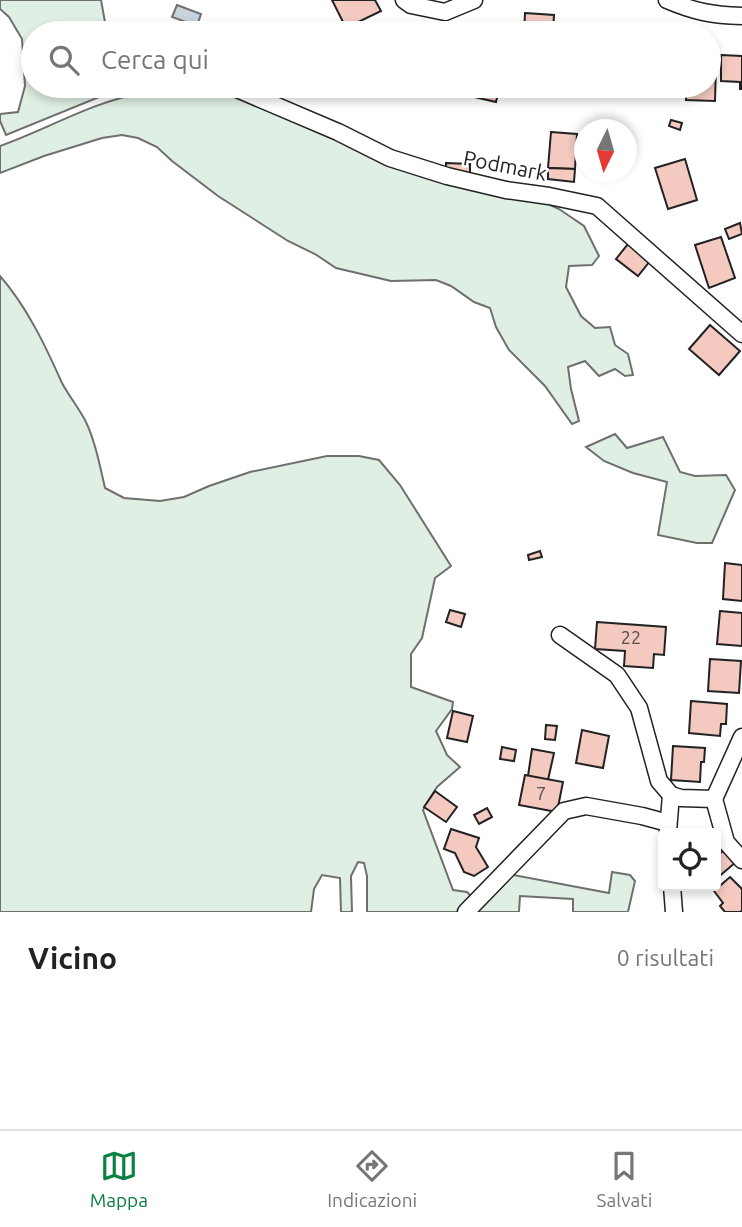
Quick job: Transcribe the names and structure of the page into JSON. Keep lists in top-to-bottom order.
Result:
{
  "streets": {
    "street": ["Podmark"]
  },
  "house_numbers": ["22", "7"],
  "north": "bottom",
  "page": {
    "search": "Cerca qui",
    "heading": ["Vicino", "0 risultati"],
    "nav": ["Mappa", "Indicazioni", "Salvati"]
  }
}
